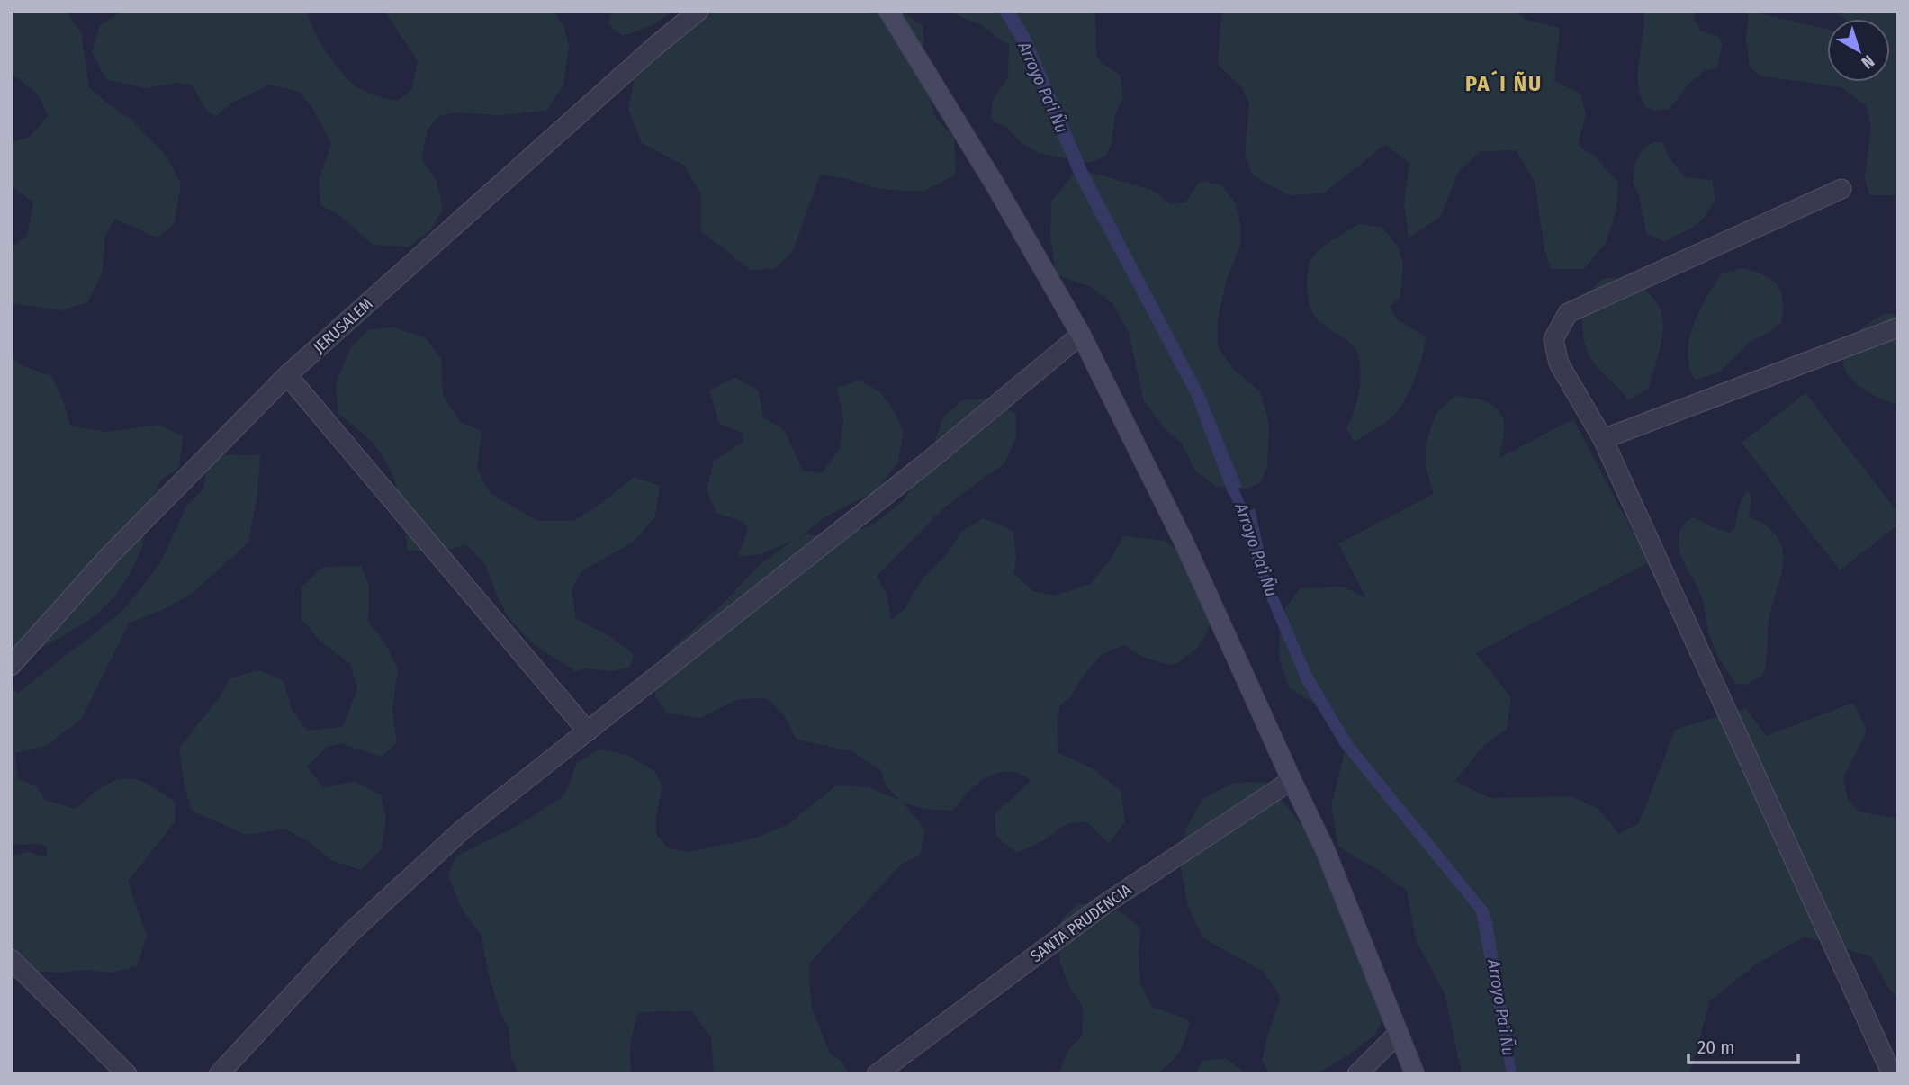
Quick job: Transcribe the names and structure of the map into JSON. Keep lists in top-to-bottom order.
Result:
{
  "streets": {
    "street": ["JERUSALEM", "SANTA PRUDENCIA"]
  },
  "districts": ["PA´I ÑU"],
  "water": ["Arroyo Pa'i Ñu"],
  "scale_bar": "20 m",
  "north": "bottom right"
}
